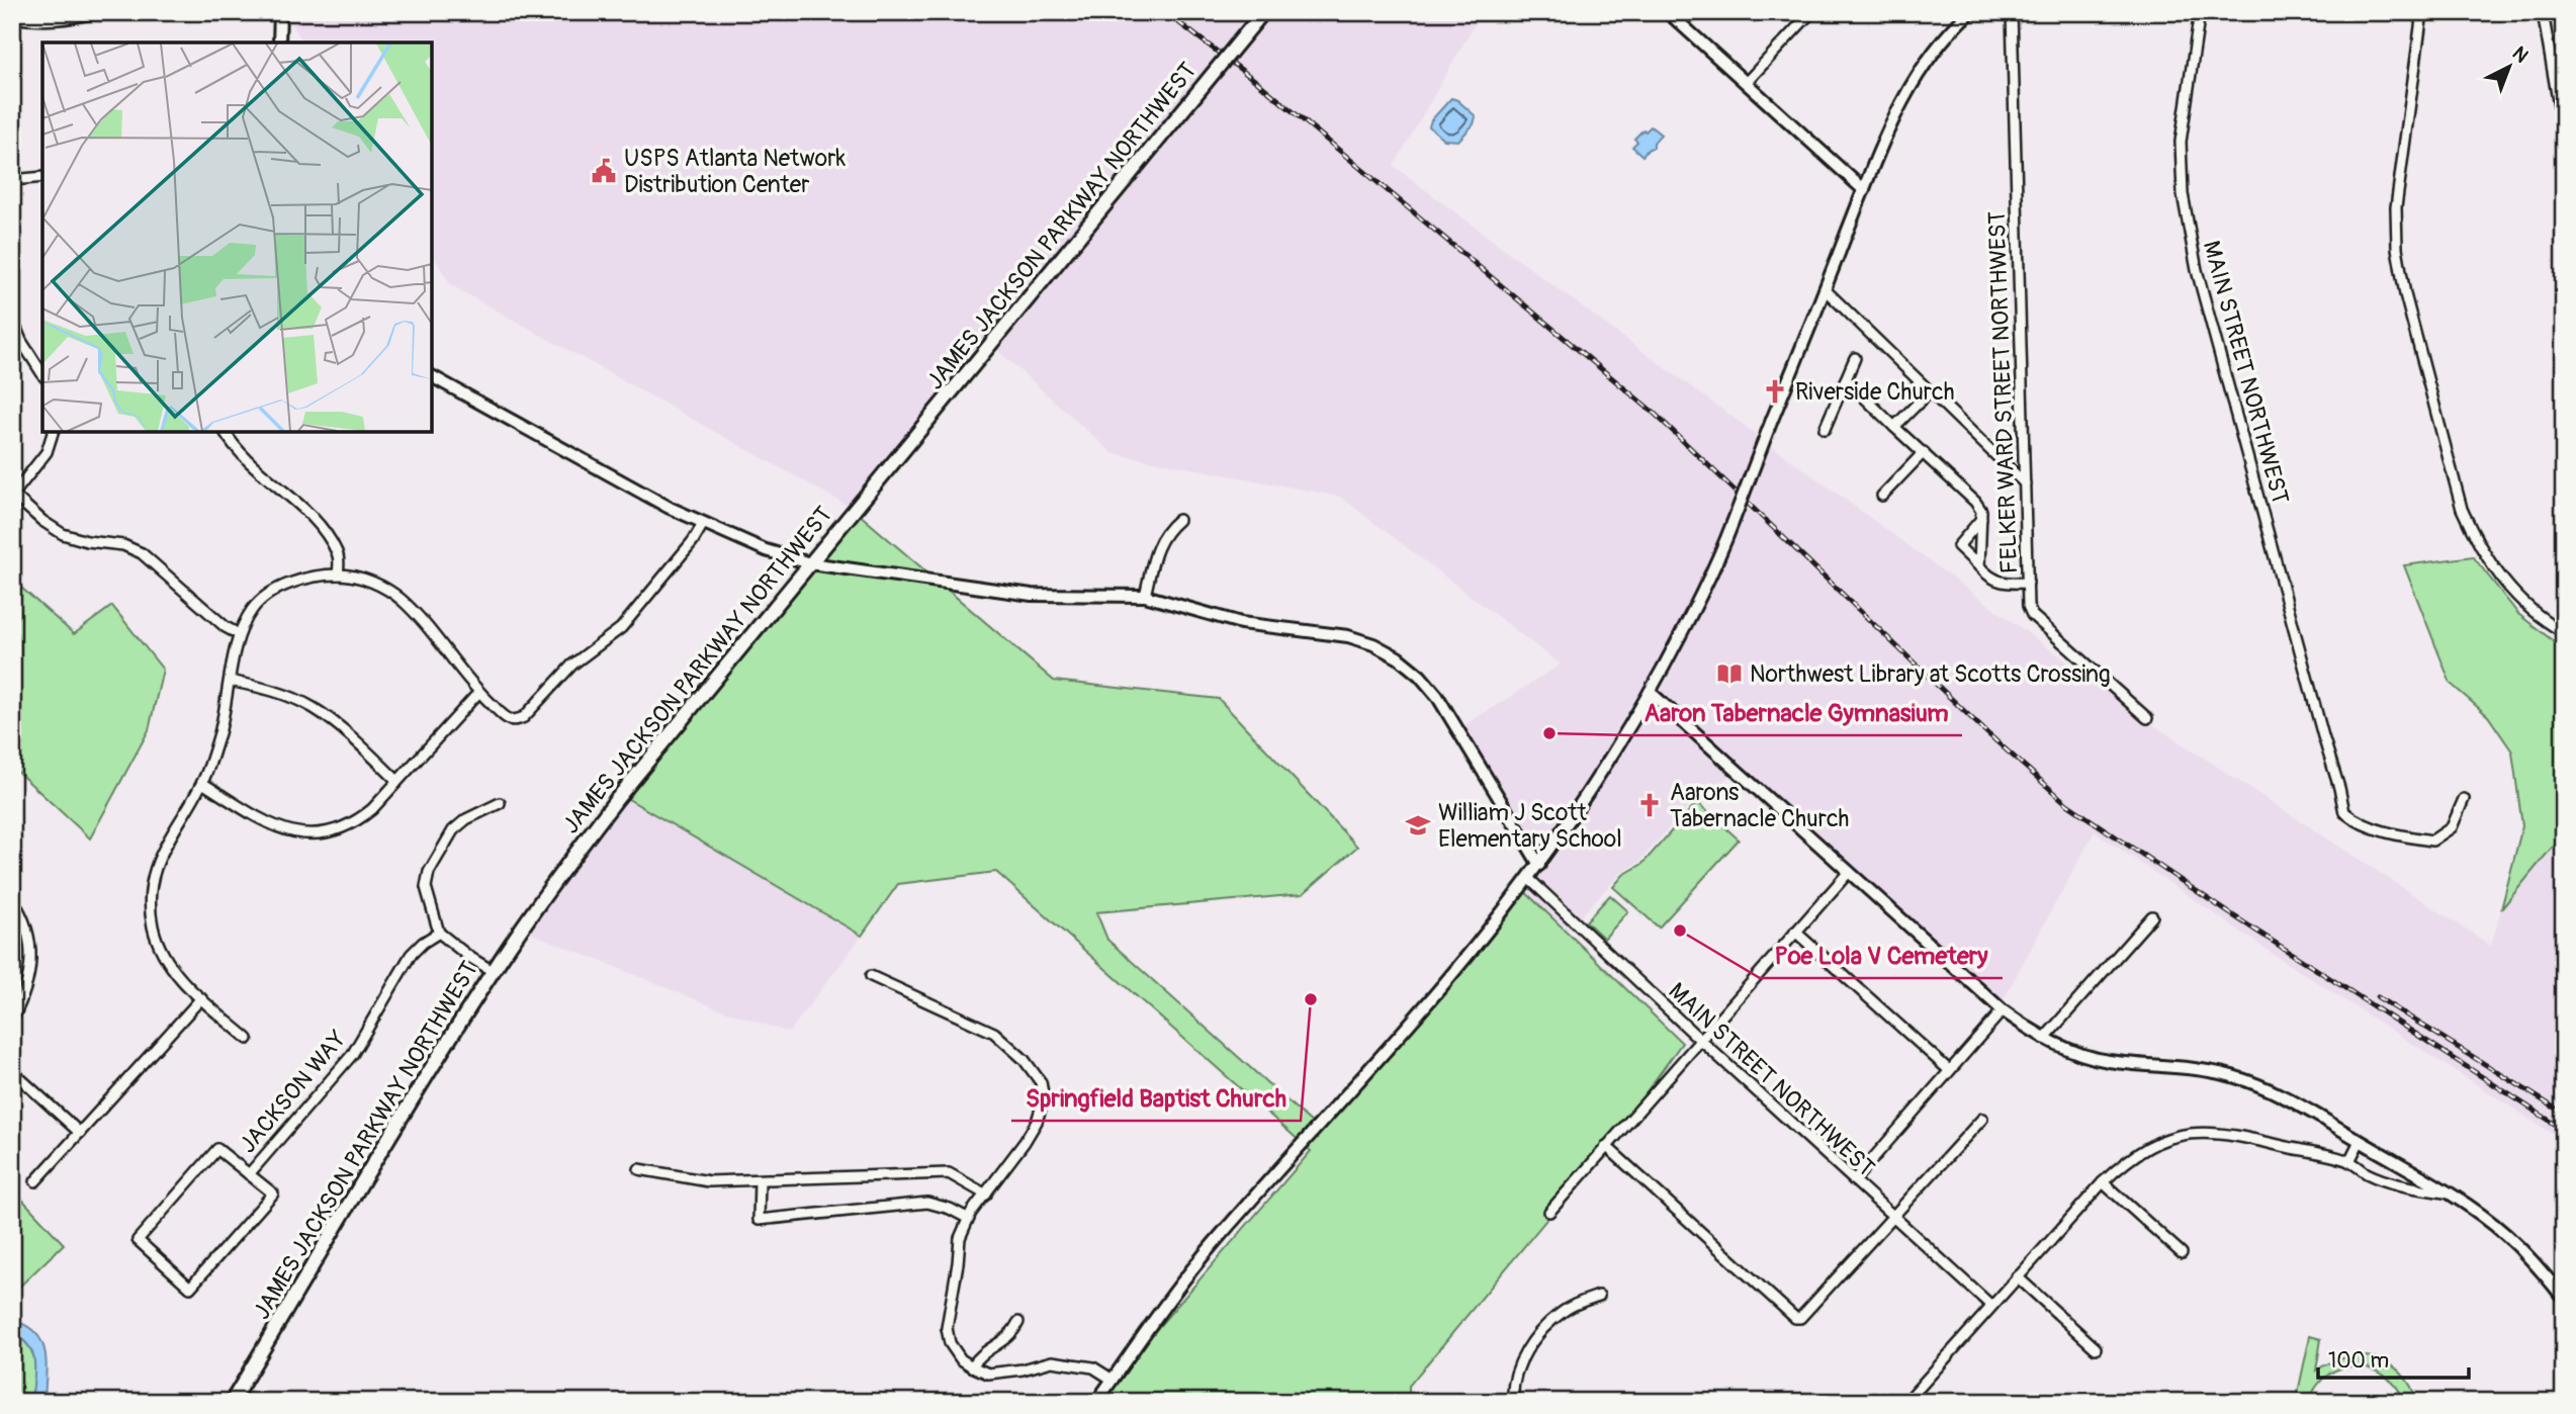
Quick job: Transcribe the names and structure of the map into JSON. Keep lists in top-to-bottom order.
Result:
{
  "streets": {
    "main road": ["JAMES JACKSON PARKWAY NORTHWEST"],
    "street": ["MAIN STREET NORTHWEST", "FELKER WARD STREET NORTHWEST", "JACKSON WAY"]
  },
  "places": {
    "public building": ["USPS Atlanta Network Distribution Center"],
    "church": ["Riverside Church", "Aarons Tabernacle Church"],
    "library": ["Northwest Library at Scotts Crossing"],
    "other": ["Aaron Tabernacle Gymnasium", "Poe Lola V Cemetery", "Springfield Baptist Church"],
    "school or university": ["William J Scott Elementary School"]
  },
  "scale_bar": "100 m",
  "north": "top right"
}
